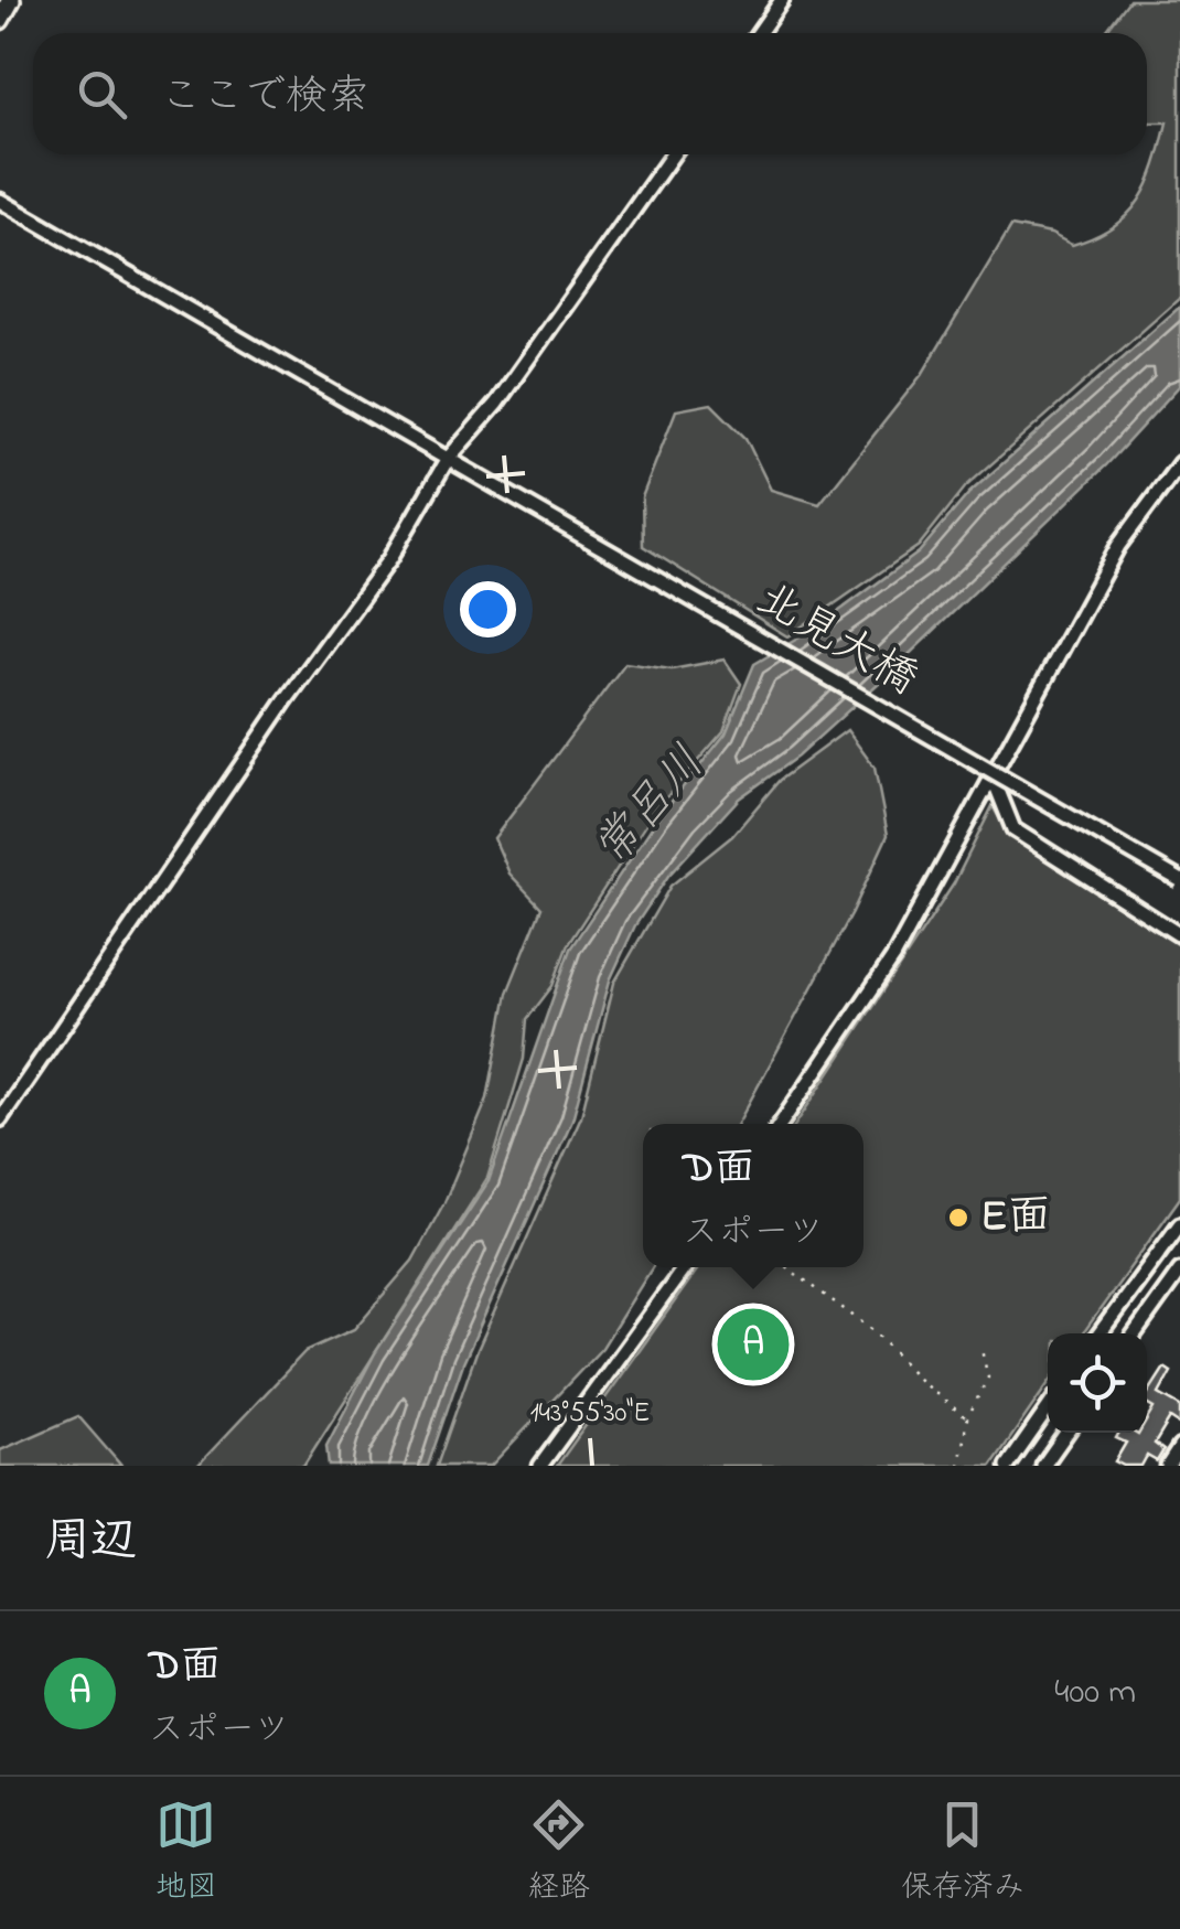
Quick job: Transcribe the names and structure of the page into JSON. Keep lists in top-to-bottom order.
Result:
{
  "streets": {
    "street": ["北見大橋"]
  },
  "water": ["常呂川"],
  "places": ["E面"],
  "page": {
    "search": "ここで検索",
    "popup": ["D面", "スポーツ"],
    "pins": "A",
    "heading": "周辺",
    "list": [
      {
        "mark": "A",
        "name": "D面",
        "note": "スポーツ",
        "value": "400 m"
      }
    ],
    "nav": ["地図", "経路", "保存済み"]
  },
  "coordinates": ["143°55'30\"E"]
}
